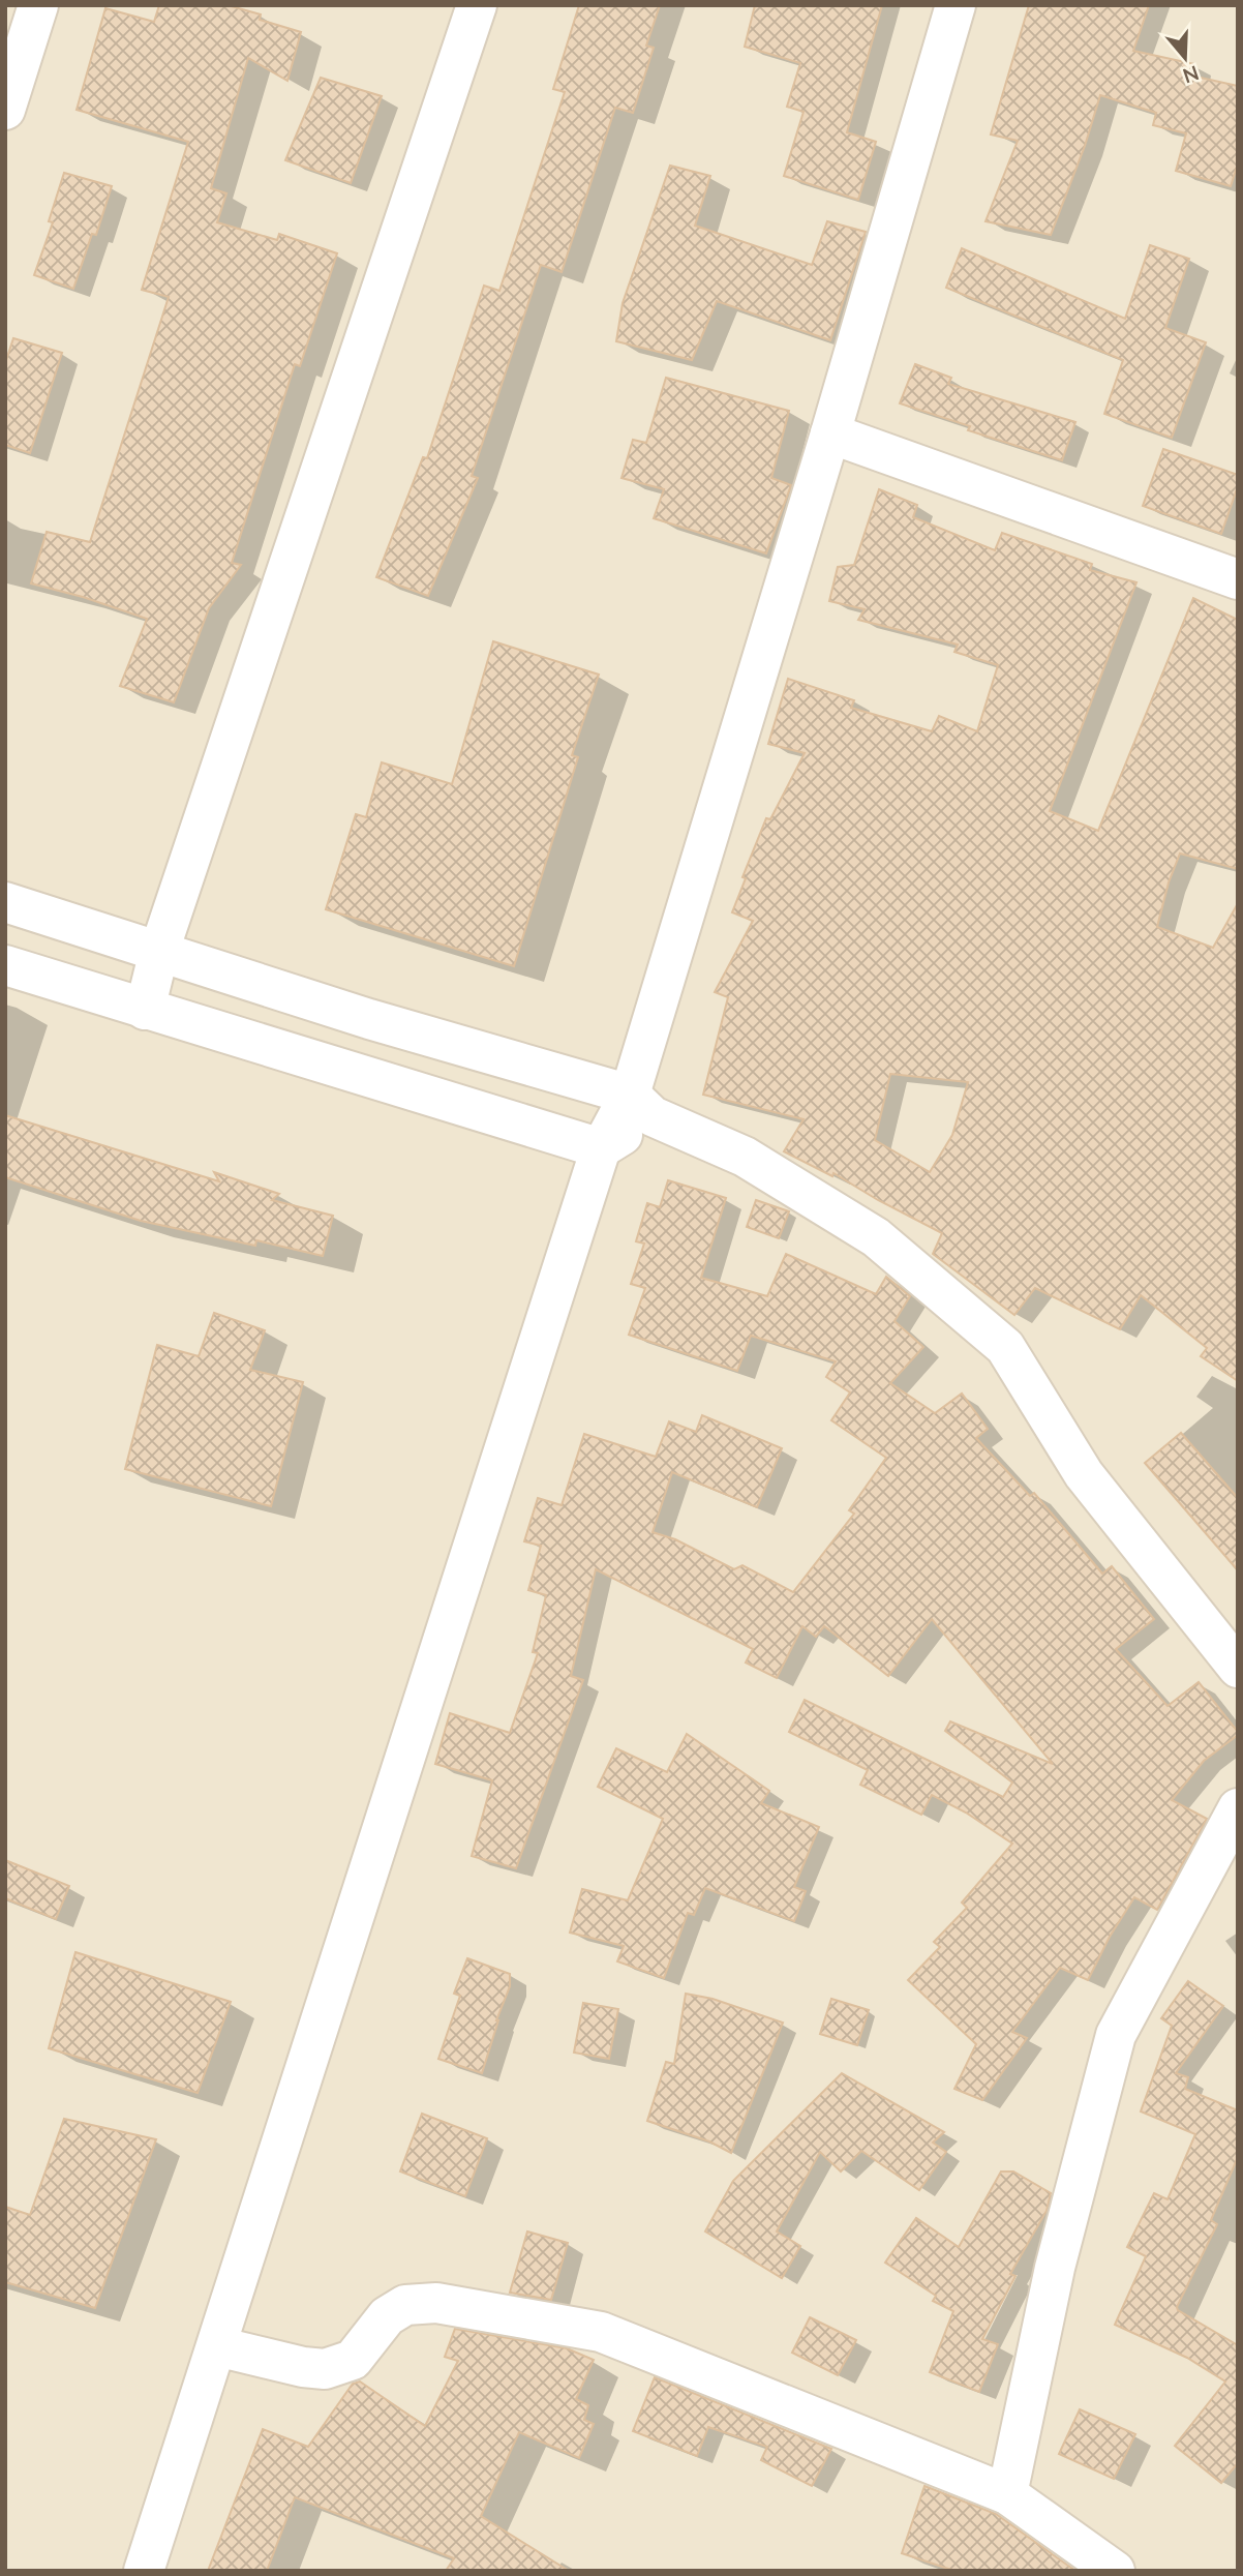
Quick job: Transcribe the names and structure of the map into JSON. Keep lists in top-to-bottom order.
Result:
{
  "north": "bottom"
}
